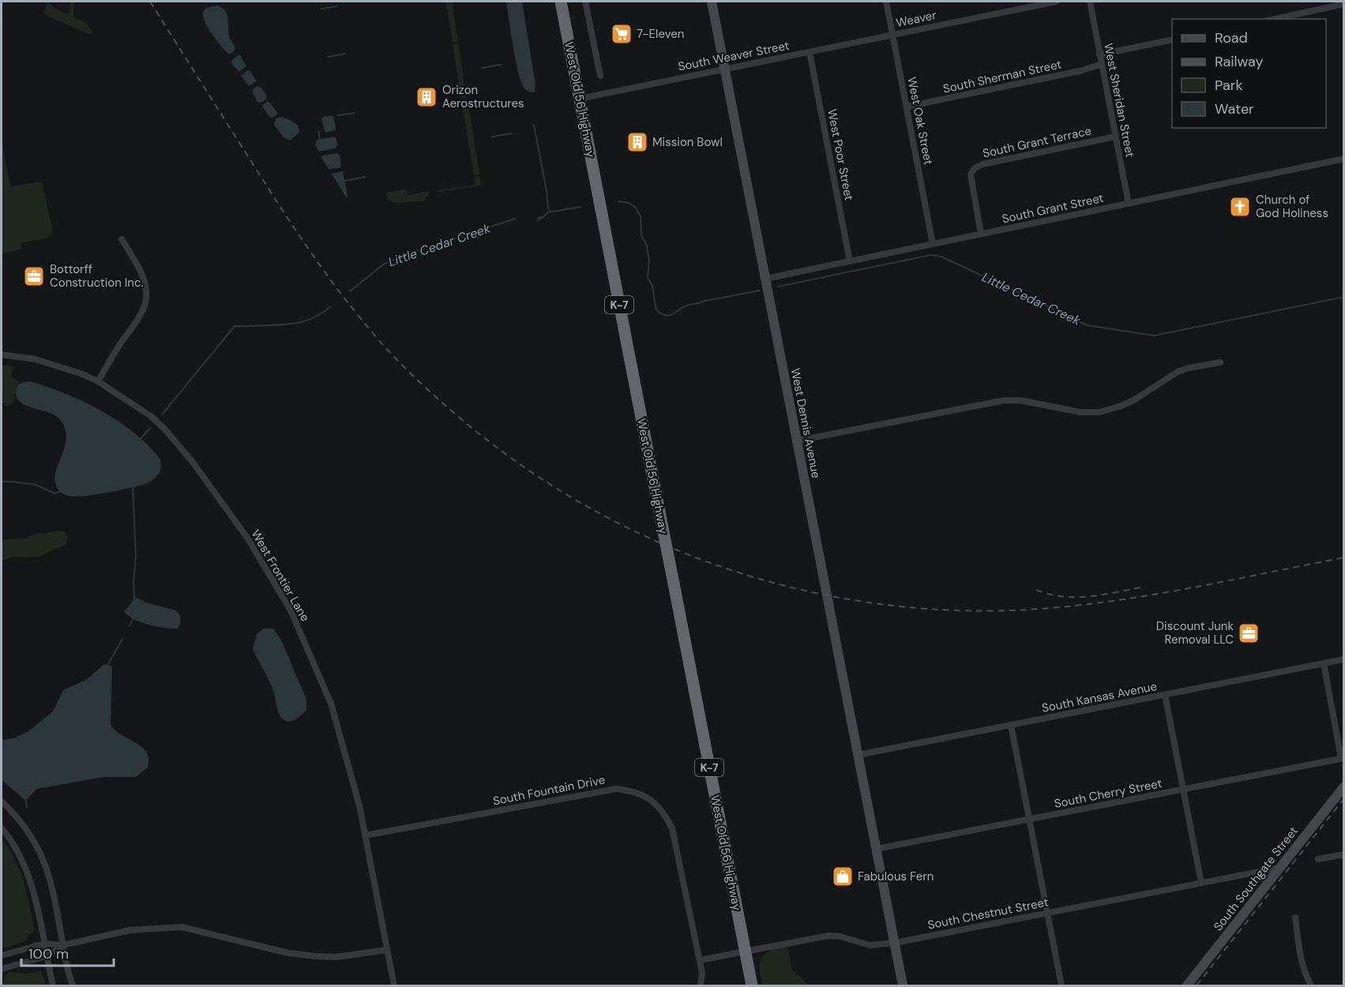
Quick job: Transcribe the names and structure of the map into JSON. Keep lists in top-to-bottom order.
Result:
{
  "streets": {
    "highway": ["West Old 56 Highway", "K-7"],
    "street": [
      "Weaver",
      "South Weaver Street",
      "South Sherman Street",
      "West Sheridan Street",
      "West Oak Street",
      "South Grant Terrace",
      "West Poor Street",
      "South Grant Street",
      "West Dennis Avenue",
      "West Frontier Lane",
      "South Kansas Avenue",
      "South Fountain Drive",
      "South Cherry Street",
      "South Southgate Street",
      "South Chestnut Street"
    ]
  },
  "crossings": [
    ["Weaver", "South Weaver Street"],
    ["Weaver", "West Oak Street"],
    ["South Weaver Street", "West Old 56 Highway"],
    ["South Weaver Street", "West Oak Street"],
    ["South Weaver Street", "West Poor Street"],
    ["South Weaver Street", "West Dennis Avenue"],
    ["South Sherman Street", "West Sheridan Street"],
    ["South Sherman Street", "West Oak Street"],
    ["West Old 56 Highway", "K-7"],
    ["West Old 56 Highway", "South Chestnut Street"],
    ["West Sheridan Street", "South Grant Terrace"],
    ["West Sheridan Street", "South Grant Street"],
    ["West Oak Street", "South Grant Street"],
    ["South Grant Terrace", "South Grant Street"],
    ["West Poor Street", "South Grant Street"],
    ["South Grant Street", "West Dennis Avenue"],
    ["K-7", "South Chestnut Street"],
    ["West Dennis Avenue", "South Kansas Avenue"],
    ["West Dennis Avenue", "South Cherry Street"],
    ["West Dennis Avenue", "South Chestnut Street"],
    ["West Frontier Lane", "South Fountain Drive"],
    ["South Fountain Drive", "South Chestnut Street"],
    ["South Southgate Street", "South Chestnut Street"]
  ],
  "water": ["Little Cedar Creek"],
  "places": {
    "supermarket": ["7-Eleven"],
    "building": ["Orizon Aerostructures", "Mission Bowl"],
    "church": ["Church of God Holiness"],
    "office": ["Bottorff Construction Inc.", "Discount Junk Removal LLC"],
    "shop": ["Fabulous Fern"]
  },
  "legend": [
    "Road",
    "Railway",
    "Park",
    "Water"
  ],
  "scale_bar": "100 m"
}
